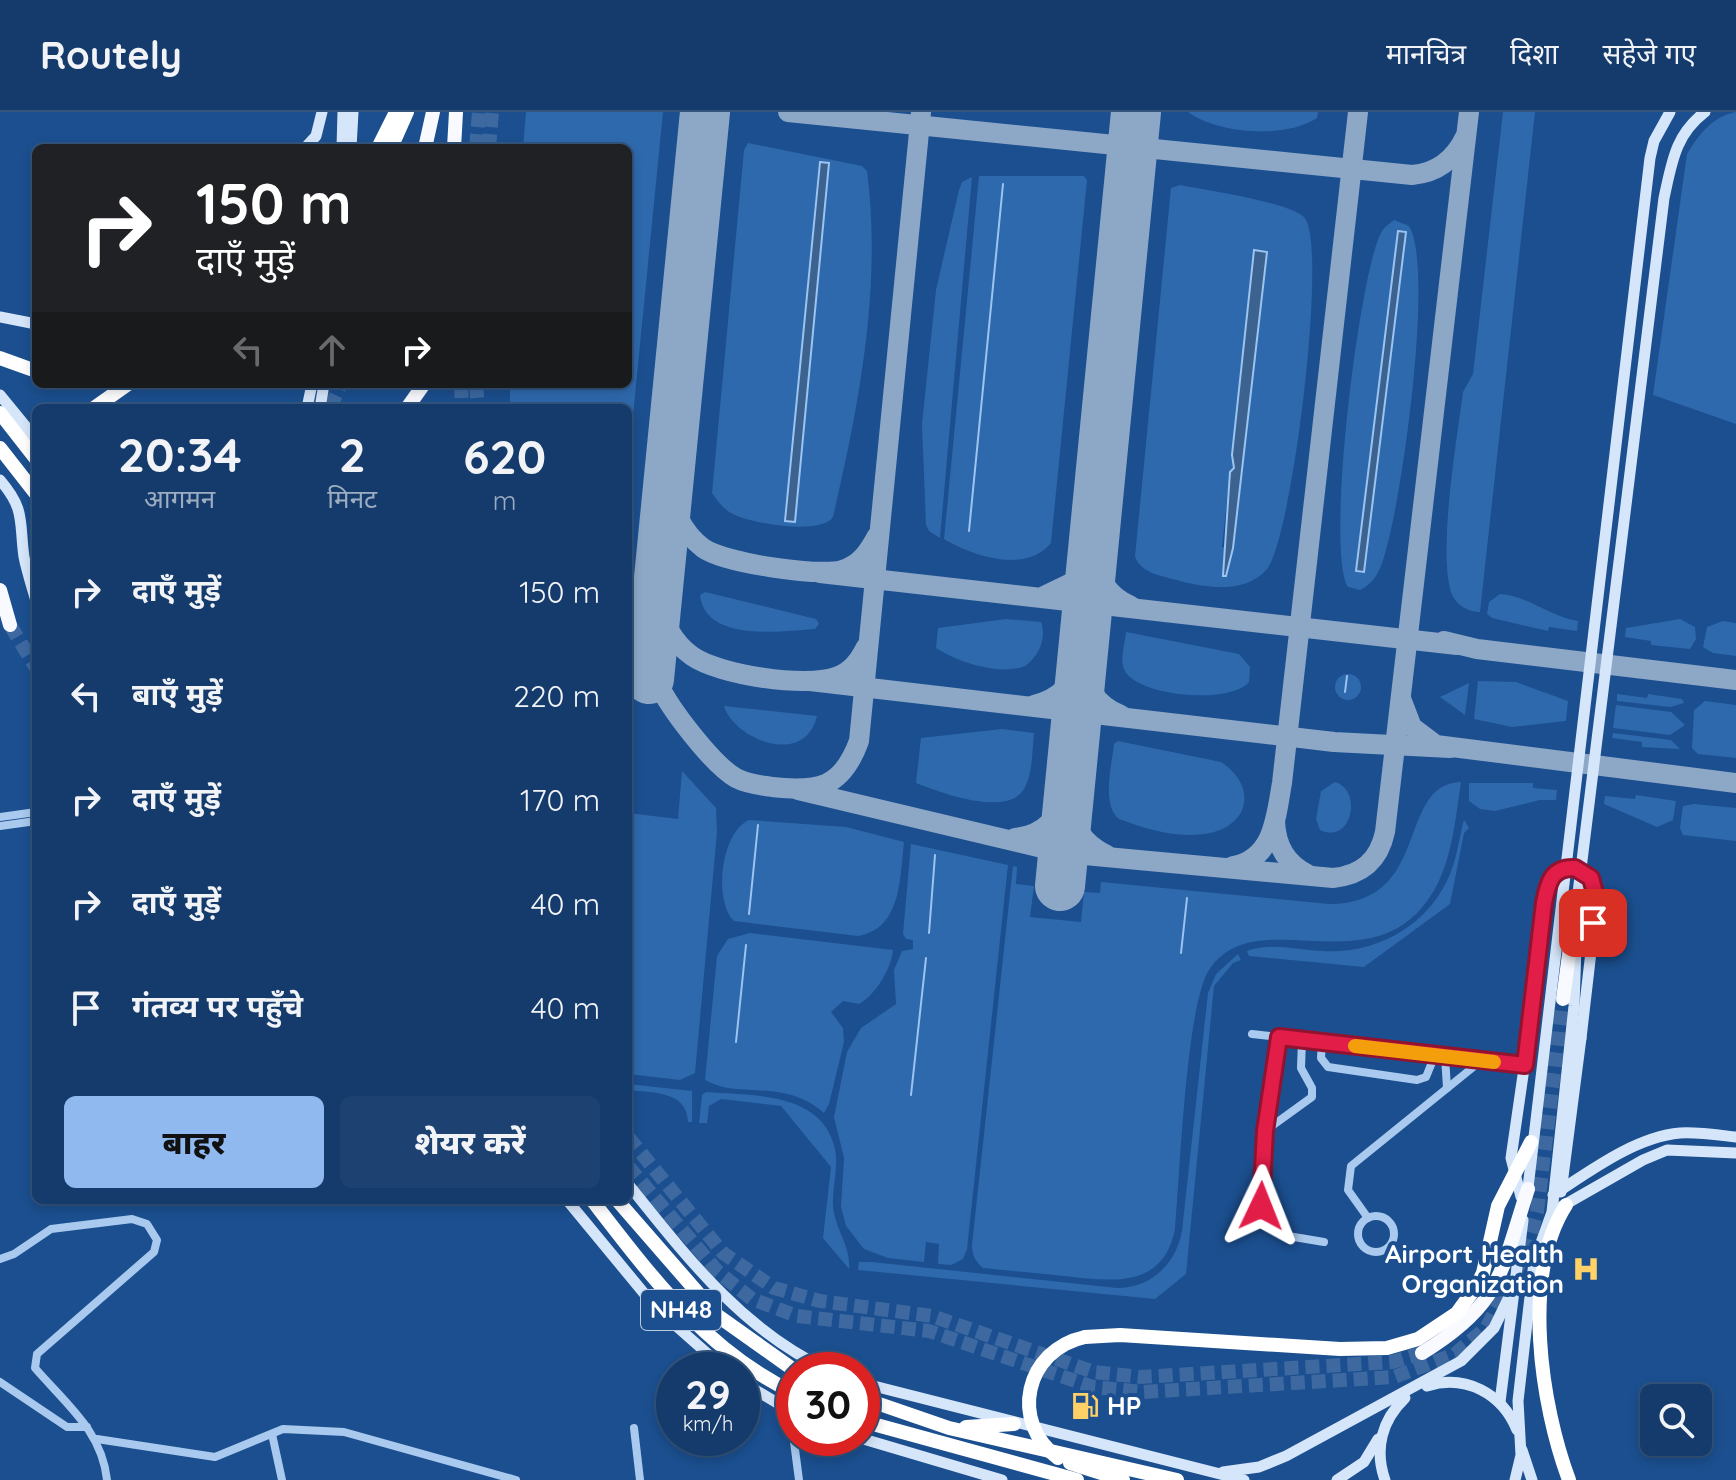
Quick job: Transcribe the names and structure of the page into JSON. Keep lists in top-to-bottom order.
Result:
{
  "streets": {
    "highway": ["NH48"]
  },
  "places": {
    "hospital": ["Airport Health Organization"],
    "fuel station": ["HP"]
  },
  "page": {
    "header": "Routely",
    "nav": ["मानचित्र", "दिशा", "सहेजे गए"],
    "turn": ["150 m", "दाएँ मुड़ें"],
    "eta": [
      "20:34",
      "आगमन",
      "2",
      "मिनट",
      "620",
      "m"
    ],
    "list": [
      {
        "name": "दाएँ मुड़ें",
        "value": "150 m"
      },
      {
        "name": "बाएँ मुड़ें",
        "value": "220 m"
      },
      {
        "name": "दाएँ मुड़ें",
        "value": "170 m"
      },
      {
        "name": "दाएँ मुड़ें",
        "value": "40 m"
      },
      {
        "name": "गंतव्य पर पहुँचे",
        "value": "40 m"
      }
    ],
    "buttons": ["बाहर", "शेयर करें"],
    "speed": "29 km/h",
    "limit": "30"
  }
}
